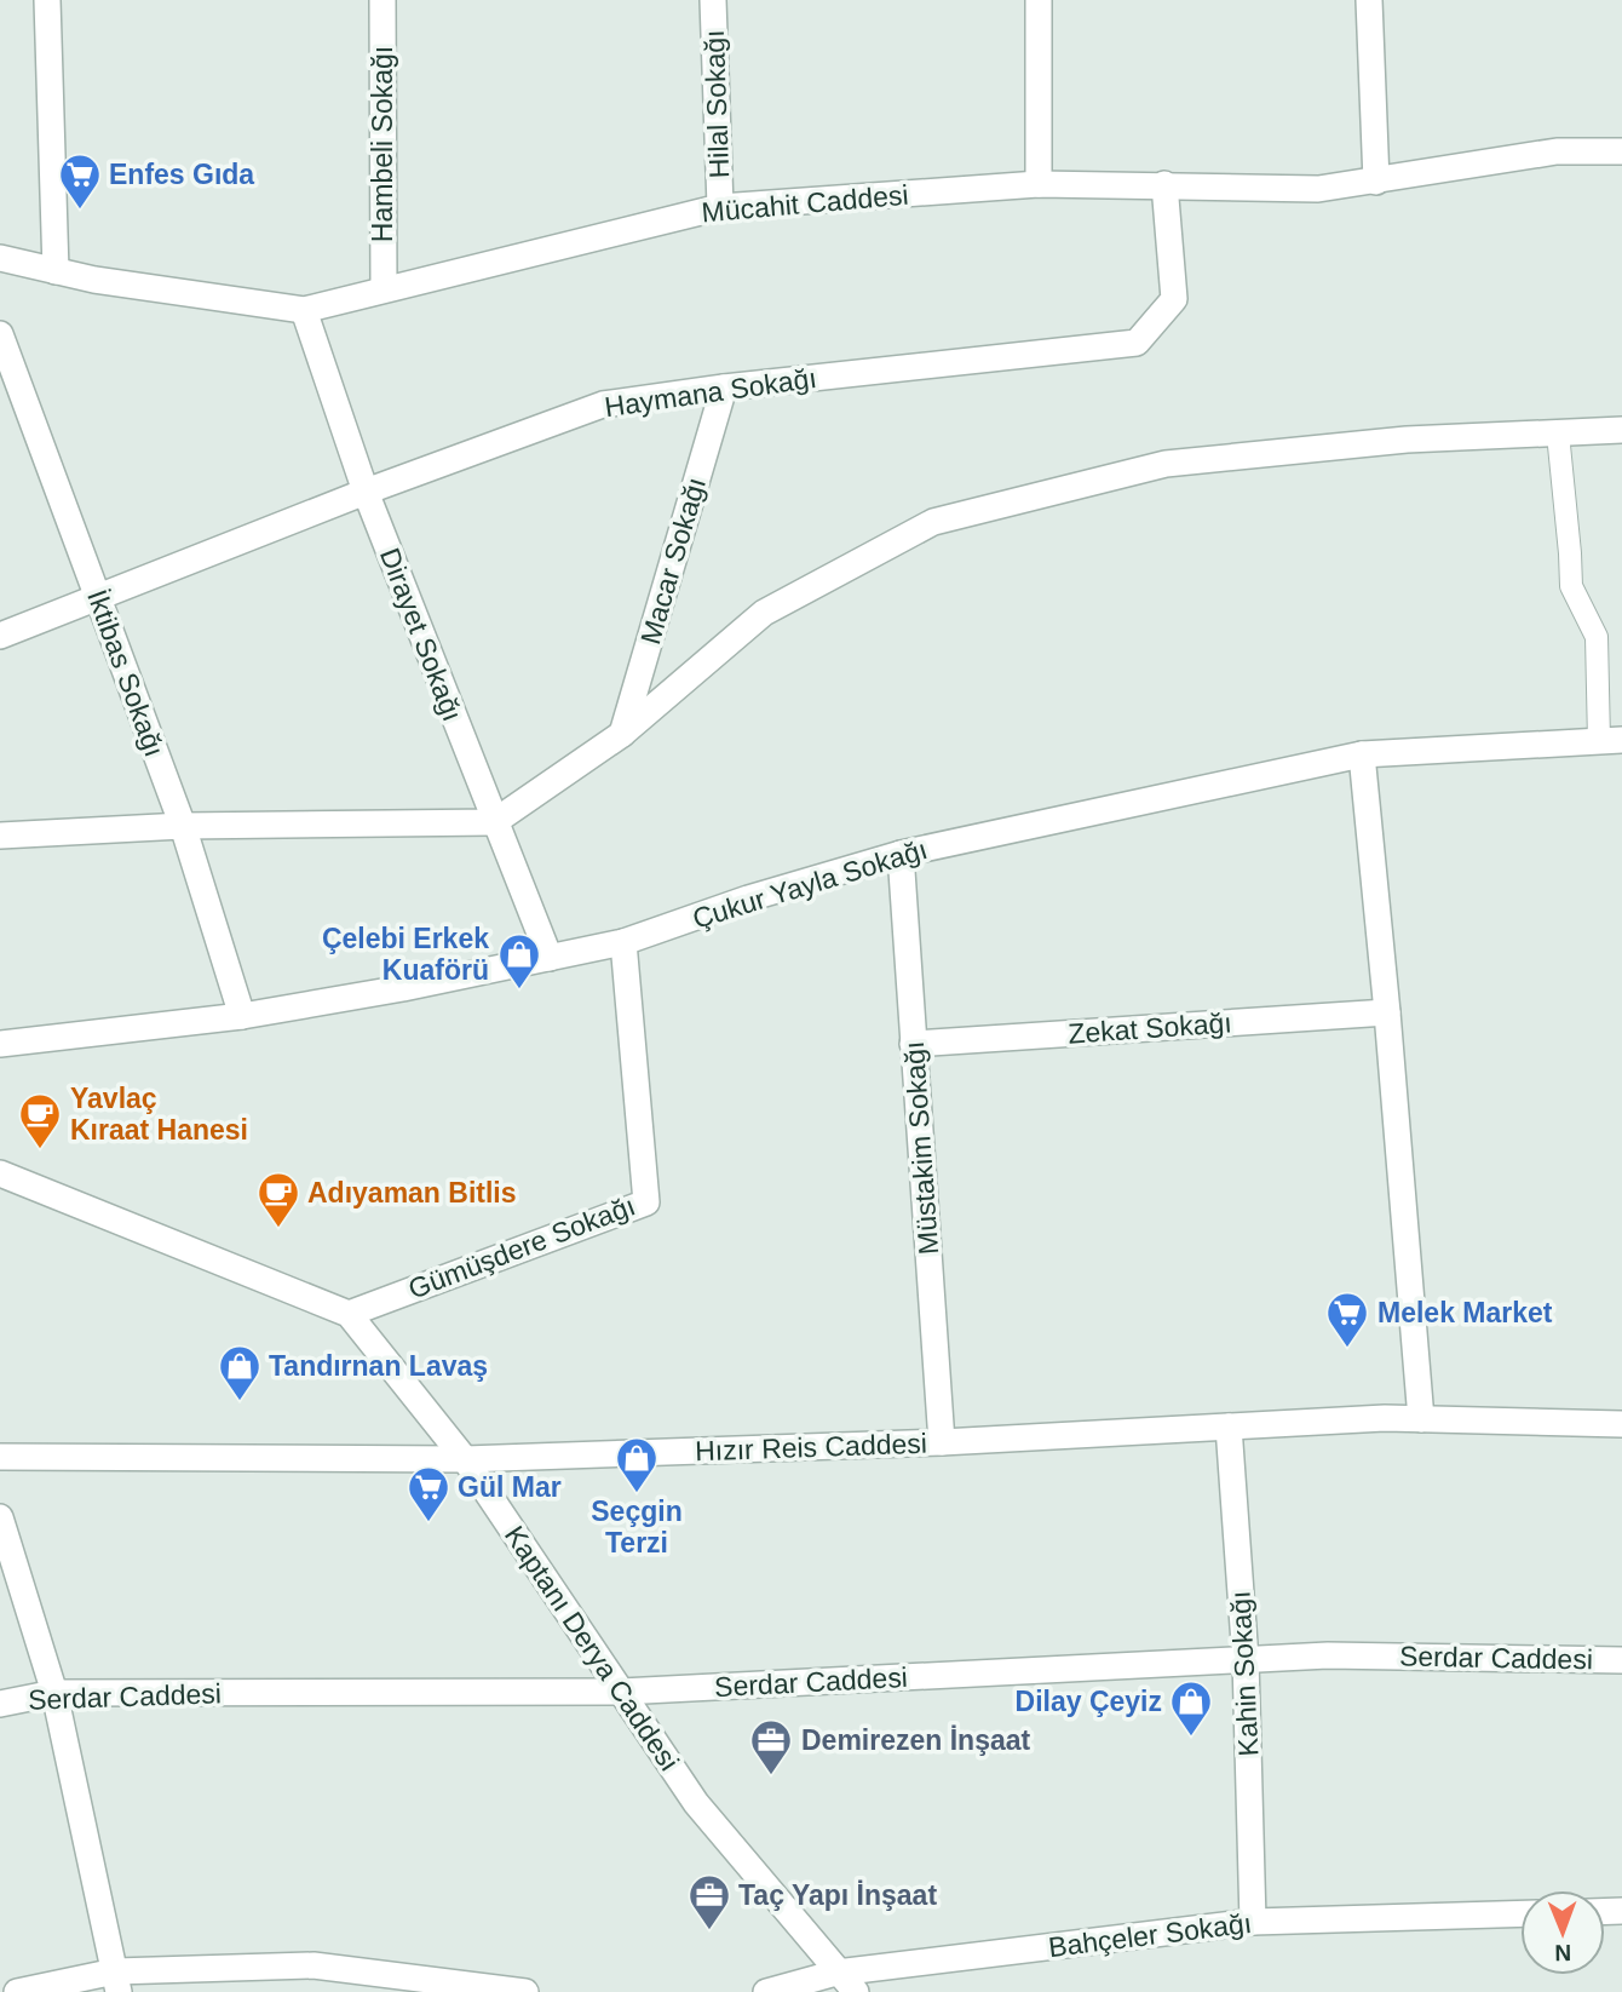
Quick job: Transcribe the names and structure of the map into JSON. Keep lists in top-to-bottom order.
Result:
{
  "streets": {
    "street": [
      "Hilal Sokağı",
      "Hambeli Sokağı",
      "Mücahit Caddesi",
      "Haymana Sokağı",
      "Macar Sokağı",
      "Dirayet Sokağı",
      "İktibas Sokağı",
      "Çukur Yayla Sokağı",
      "Zekat Sokağı",
      "Müstakim Sokağı",
      "Gümüşdere Sokağı",
      "Hızır Reis Caddesi",
      "Kaptanı Derya Caddesi",
      "Serdar Caddesi",
      "Kahin Sokağı",
      "Bahçeler Sokağı"
    ]
  },
  "crossings": [
    ["Hilal Sokağı", "Mücahit Caddesi"],
    ["Hambeli Sokağı", "Mücahit Caddesi"],
    ["Mücahit Caddesi", "Haymana Sokağı"],
    ["Mücahit Caddesi", "Dirayet Sokağı"],
    ["Haymana Sokağı", "Macar Sokağı"],
    ["Haymana Sokağı", "Dirayet Sokağı"],
    ["Haymana Sokağı", "İktibas Sokağı"],
    ["Dirayet Sokağı", "Çukur Yayla Sokağı"],
    ["İktibas Sokağı", "Çukur Yayla Sokağı"],
    ["Çukur Yayla Sokağı", "Müstakim Sokağı"],
    ["Çukur Yayla Sokağı", "Gümüşdere Sokağı"],
    ["Zekat Sokağı", "Müstakim Sokağı"],
    ["Müstakim Sokağı", "Hızır Reis Caddesi"],
    ["Gümüşdere Sokağı", "Kaptanı Derya Caddesi"],
    ["Hızır Reis Caddesi", "Kaptanı Derya Caddesi"],
    ["Hızır Reis Caddesi", "Kahin Sokağı"],
    ["Kaptanı Derya Caddesi", "Serdar Caddesi"],
    ["Kaptanı Derya Caddesi", "Bahçeler Sokağı"],
    ["Serdar Caddesi", "Kahin Sokağı"],
    ["Kahin Sokağı", "Bahçeler Sokağı"]
  ],
  "places": {
    "supermarket": ["Enfes Gıda", "Melek Market", "Gül Mar"],
    "shop": [
      "Çelebi Erkek Kuaförü",
      "Tandırnan Lavaş",
      "Seçgin Terzi",
      "Dilay Çeyiz"
    ],
    "cafe": ["Yavlaç Kıraat Hanesi", "Adıyaman Bitlis"],
    "office": ["Demirezen İnşaat", "Taç Yapı İnşaat"]
  },
  "north": "bottom"
}
